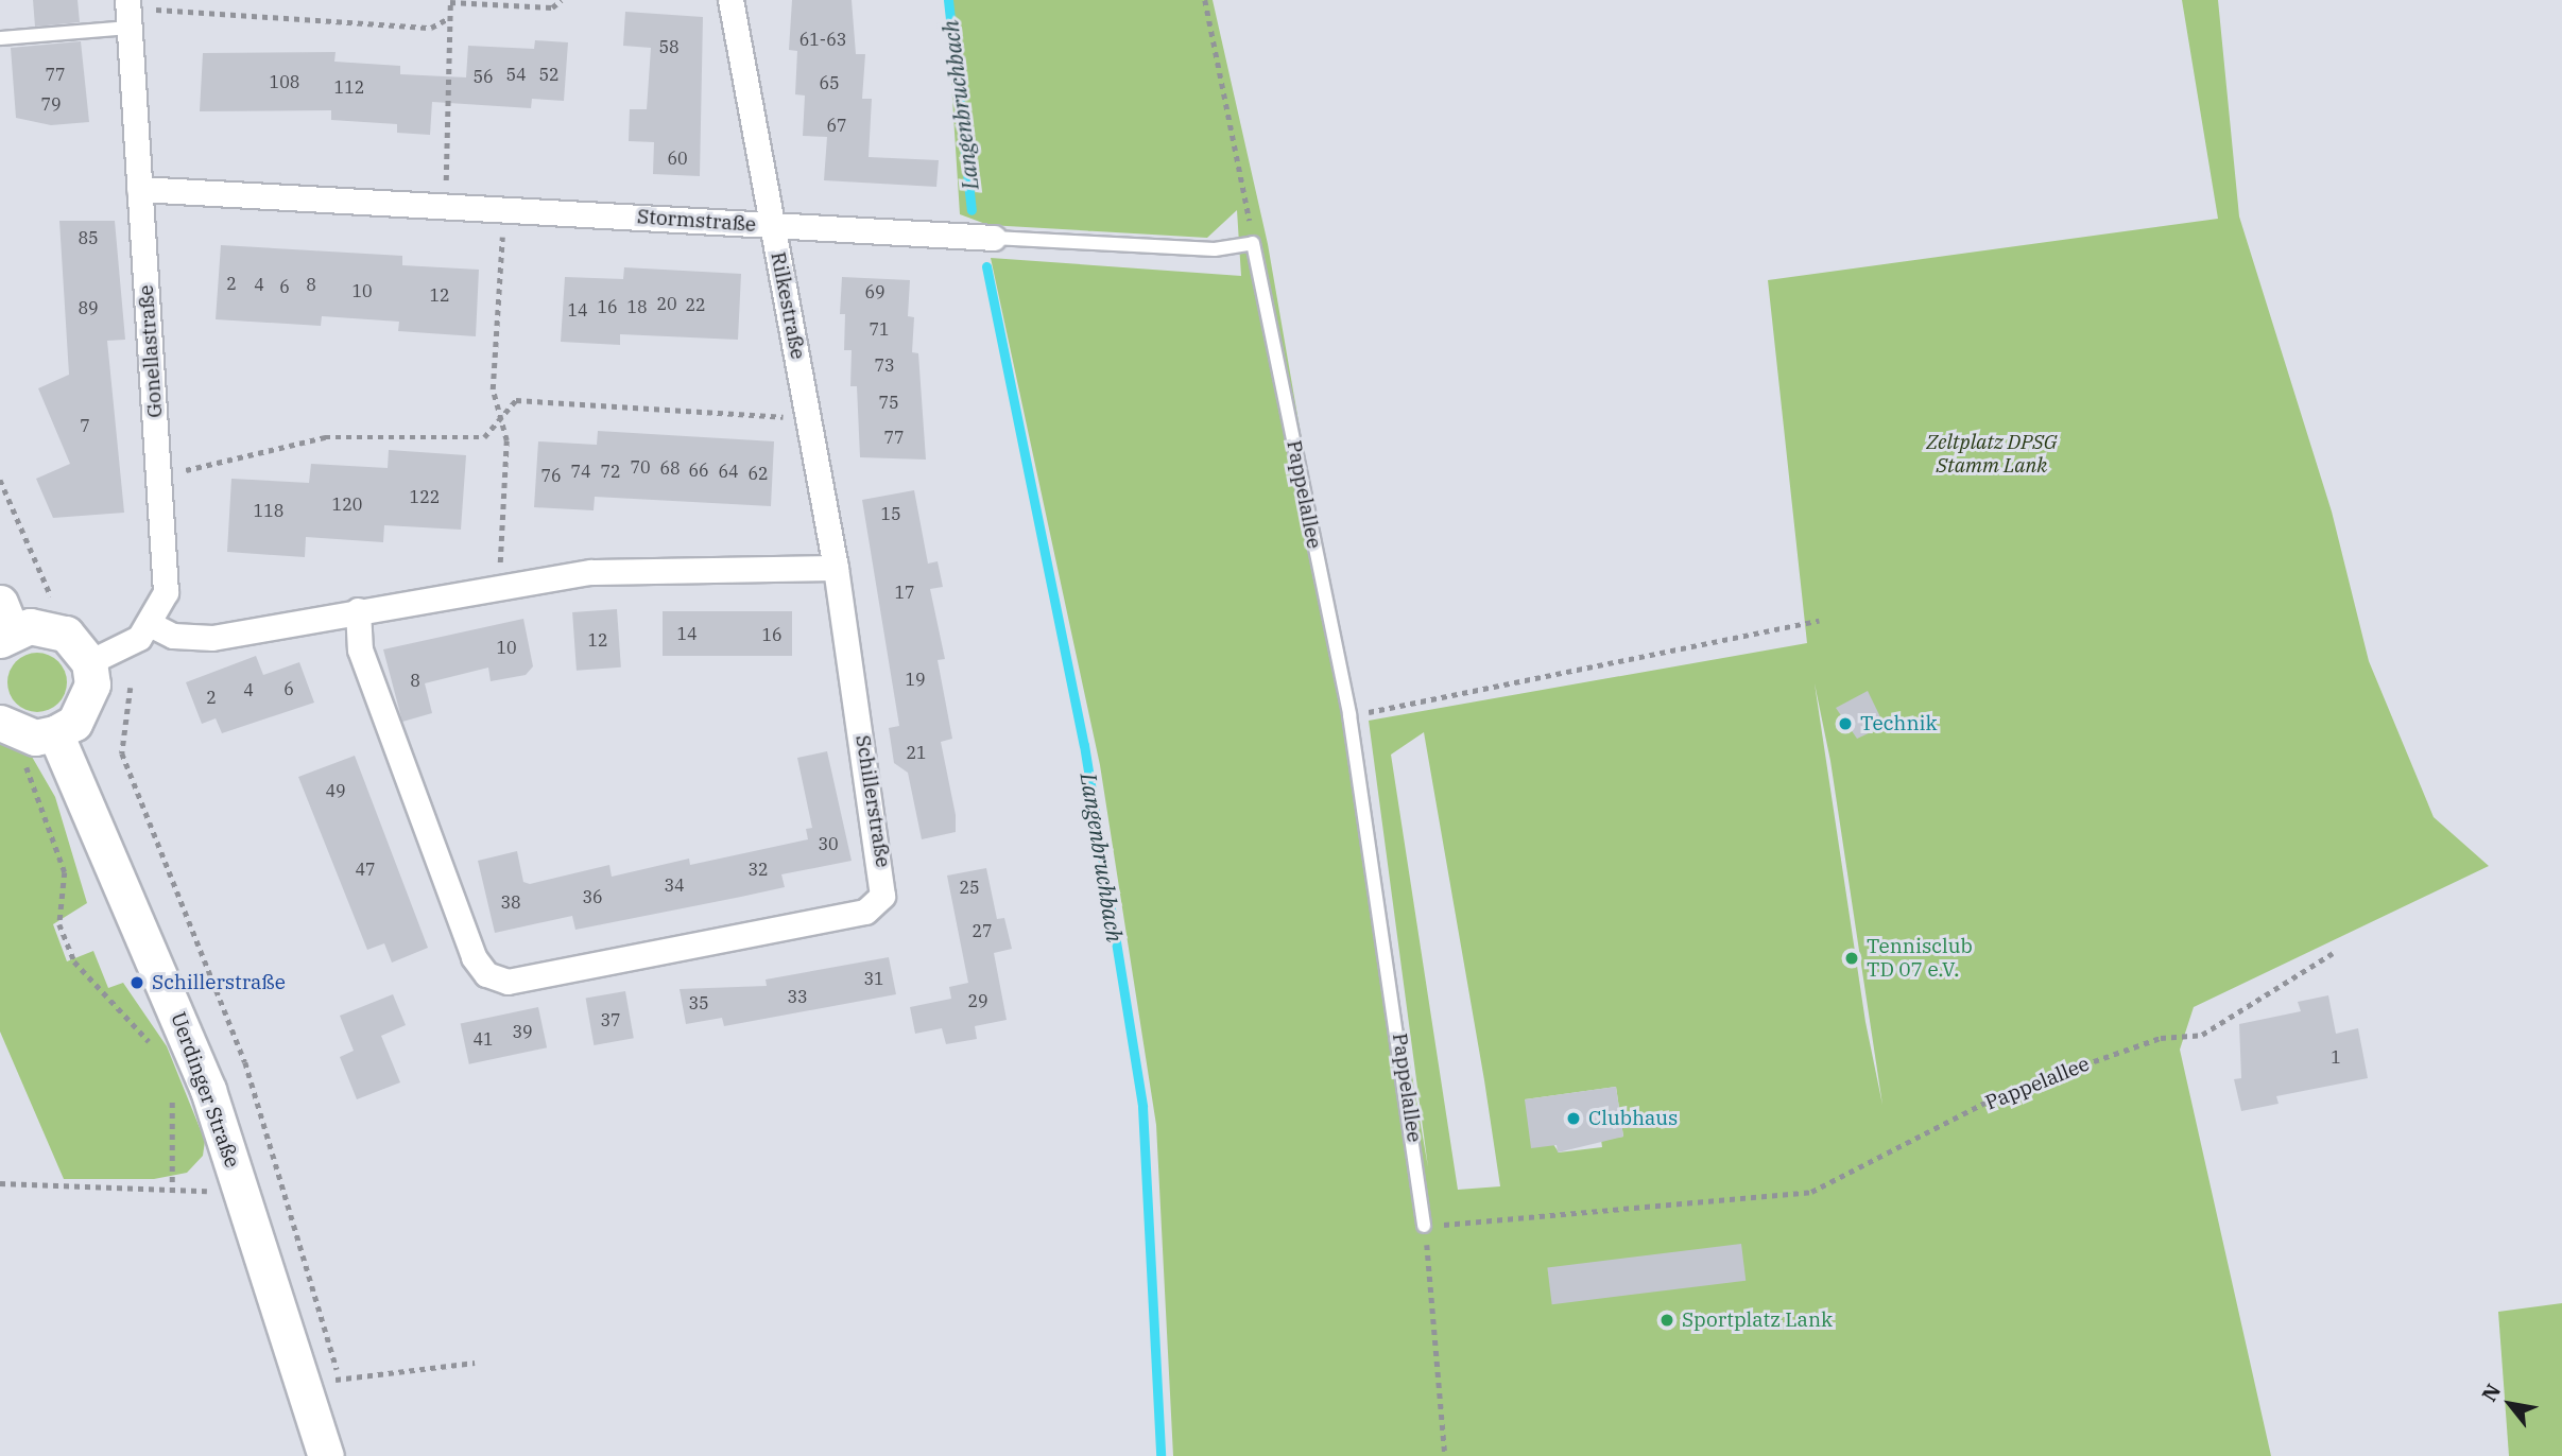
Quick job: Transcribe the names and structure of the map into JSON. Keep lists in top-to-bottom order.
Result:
{
  "streets": {
    "street": [
      "Stormstraße",
      "Rilkestraße",
      "Gonellastraße",
      "Schillerstraße",
      "Uerdinger Straße"
    ],
    "lane": ["Pappelallee"]
  },
  "crossings": [
    ["Stormstraße", "Rilkestraße"],
    ["Stormstraße", "Gonellastraße"],
    ["Stormstraße", "Pappelallee"],
    ["Rilkestraße", "Schillerstraße"]
  ],
  "water": ["Langenbruchbach"],
  "parks": ["Zeltplatz DPSG Stamm Lank"],
  "places": [
    "Technik",
    "Tennisclub TD 07 e.V.",
    "Schillerstraße",
    "Clubhaus",
    "Sportplatz Lank"
  ],
  "house_numbers": [
    "61-63",
    "58",
    "77",
    "54",
    "52",
    "56",
    "108",
    "65",
    "112",
    "79",
    "67",
    "60",
    "85",
    "2",
    "4",
    "8",
    "6",
    "10",
    "69",
    "12",
    "20",
    "22",
    "16",
    "18",
    "89",
    "14",
    "71",
    "73",
    "75",
    "7",
    "77",
    "70",
    "68",
    "66",
    "74",
    "72",
    "64",
    "62",
    "76",
    "122",
    "120",
    "118",
    "15",
    "17",
    "14",
    "16",
    "12",
    "10",
    "19",
    "8",
    "6",
    "4",
    "2",
    "21",
    "49",
    "30",
    "47",
    "32",
    "34",
    "25",
    "36",
    "38",
    "27",
    "31",
    "33",
    "29",
    "35",
    "37",
    "39",
    "41",
    "1"
  ],
  "north": "top left"
}
